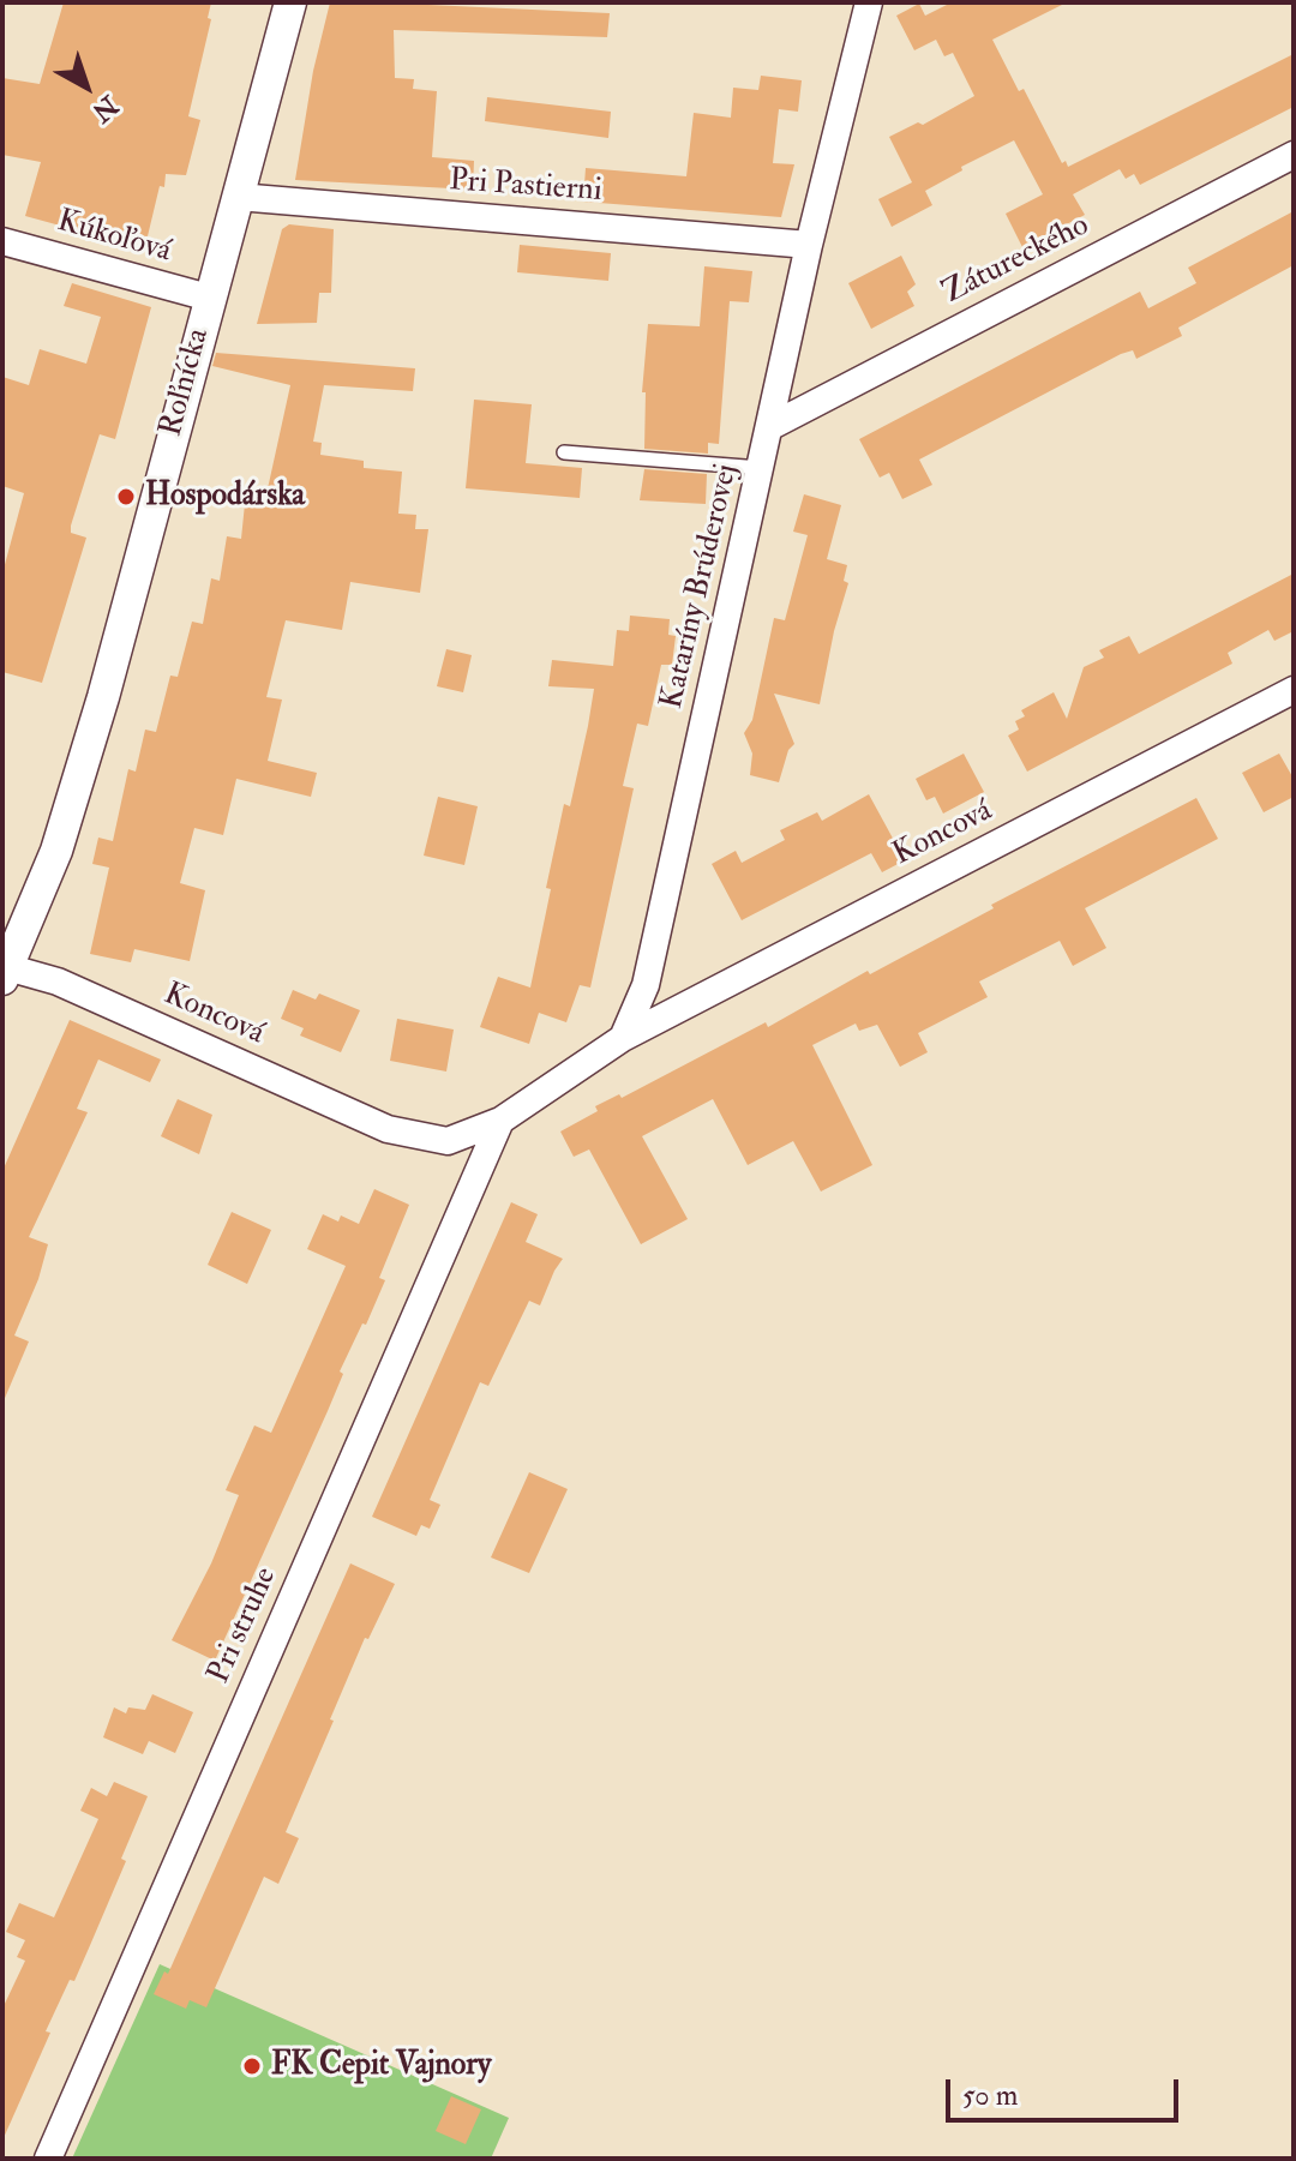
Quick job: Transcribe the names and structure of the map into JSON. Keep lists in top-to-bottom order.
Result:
{
  "streets": {
    "street": [
      "Pri Pastierni",
      "Kúkoľová",
      "Zátureckého",
      "Roľnícka",
      "Kataríny Brúderovej",
      "Koncová",
      "Pri struhe"
    ]
  },
  "crossings": [
    ["Pri Pastierni", "Roľnícka"],
    ["Pri Pastierni", "Kataríny Brúderovej"],
    ["Kúkoľová", "Roľnícka"],
    ["Zátureckého", "Kataríny Brúderovej"],
    ["Roľnícka", "Koncová"],
    ["Kataríny Brúderovej", "Koncová"],
    ["Koncová", "Pri struhe"]
  ],
  "places": ["Hospodárska", "FK Cepit Vajnory"],
  "scale_bar": "50 m",
  "north": "bottom right"
}
